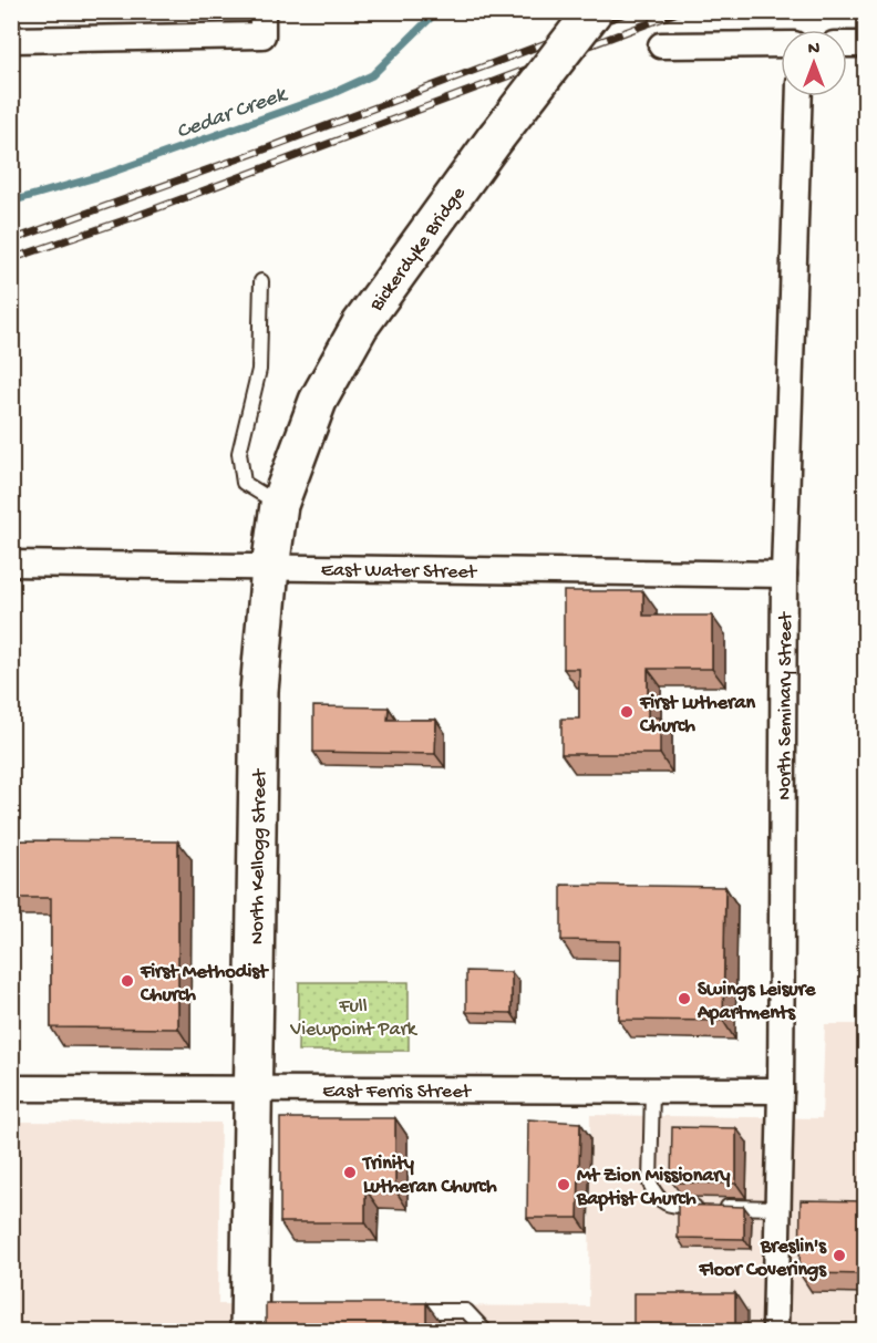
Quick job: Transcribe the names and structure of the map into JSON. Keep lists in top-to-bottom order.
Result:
{
  "streets": {
    "main road": ["Bickerdyke Bridge", "North Kellogg Street"],
    "street": ["East Water Street", "North Seminary Street", "East Ferris Street"]
  },
  "crossings": [
    ["Bickerdyke Bridge", "North Kellogg Street"],
    ["East Water Street", "North Seminary Street"],
    ["East Water Street", "North Kellogg Street"],
    ["North Seminary Street", "East Ferris Street"],
    ["North Kellogg Street", "East Ferris Street"]
  ],
  "water": ["Cedar Creek"],
  "parks": ["Full Viewpoint Park"],
  "places": [
    "First Lutheran Church",
    "First Methodist Church",
    "Swings Leisure Apartments",
    "Trinity Lutheran Church",
    "Mt Zion Missionary Baptist Church",
    "Breslin's Floor Coverings"
  ],
  "north": "top"
}
